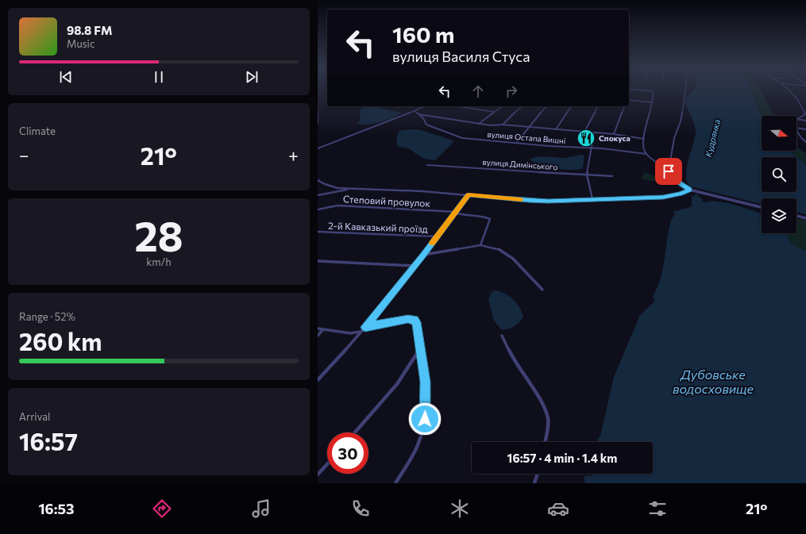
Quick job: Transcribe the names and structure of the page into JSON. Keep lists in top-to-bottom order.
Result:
{
  "streets": {
    "street": [
      "вулиця Остапа Вишні",
      "вулиця Димінського",
      "Степовий провулок",
      "2-й Кавказький проїзд"
    ]
  },
  "water": ["Кудрянка", "Дубовське водосховище"],
  "places": {
    "restaurant": ["Спокуса"]
  },
  "north": "right",
  "page": {
    "turn": ["160 m", "вулиця Василя Стуса"],
    "song": ["98.8 FM", "Music"],
    "tile": [
      "Climate",
      ["28", "km/h"],
      ["Range · 52%", "260 km"],
      ["Arrival", "16:57"]
    ],
    "heat": ["−", "21°", "+"],
    "limit": "30",
    "trip": "16:57 · 4 min · 1.4 km",
    "tabs": ["16:53", "21°"]
  }
}
